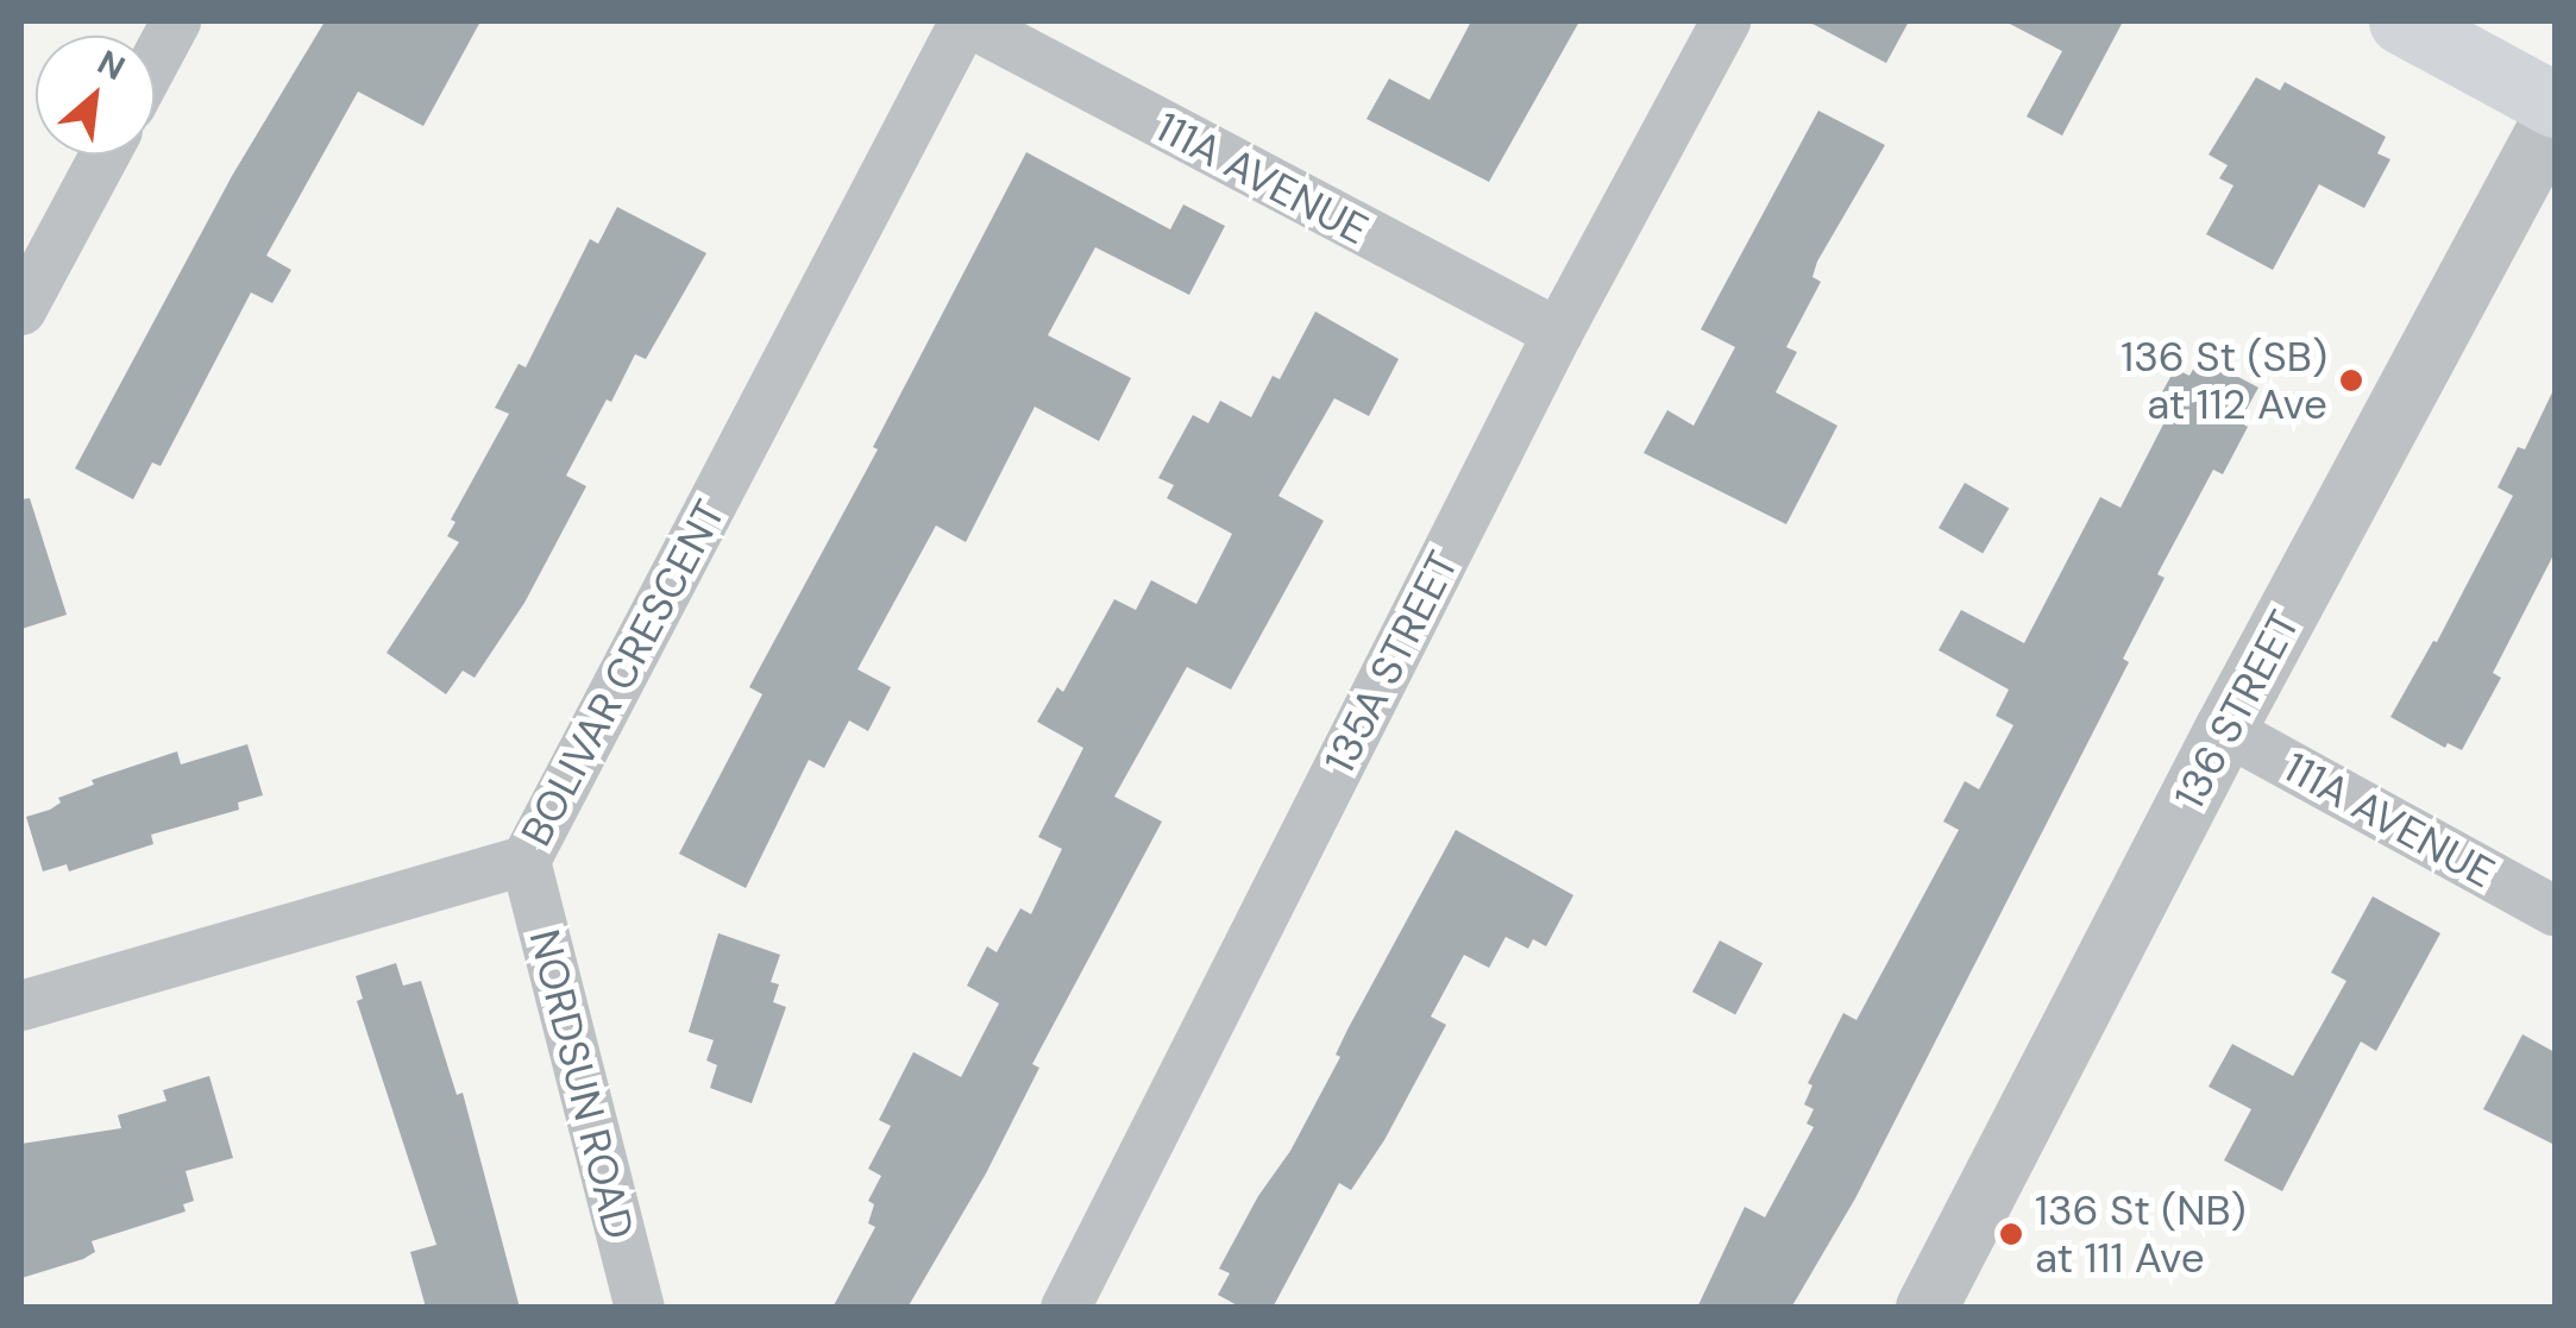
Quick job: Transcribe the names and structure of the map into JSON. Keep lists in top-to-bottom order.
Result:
{
  "streets": {
    "street": [
      "111A AVENUE",
      "135A STREET",
      "BOLIVAR CRESCENT",
      "136 STREET",
      "NORDSUN ROAD"
    ]
  },
  "crossings": [
    ["111A AVENUE", "135A STREET"],
    ["111A AVENUE", "BOLIVAR CRESCENT"],
    ["111A AVENUE", "136 STREET"],
    ["BOLIVAR CRESCENT", "NORDSUN ROAD"]
  ],
  "places": ["136 St (SB) at 112 Ave", "136 St (NB) at 111 Ave"],
  "north": "top right"
}
